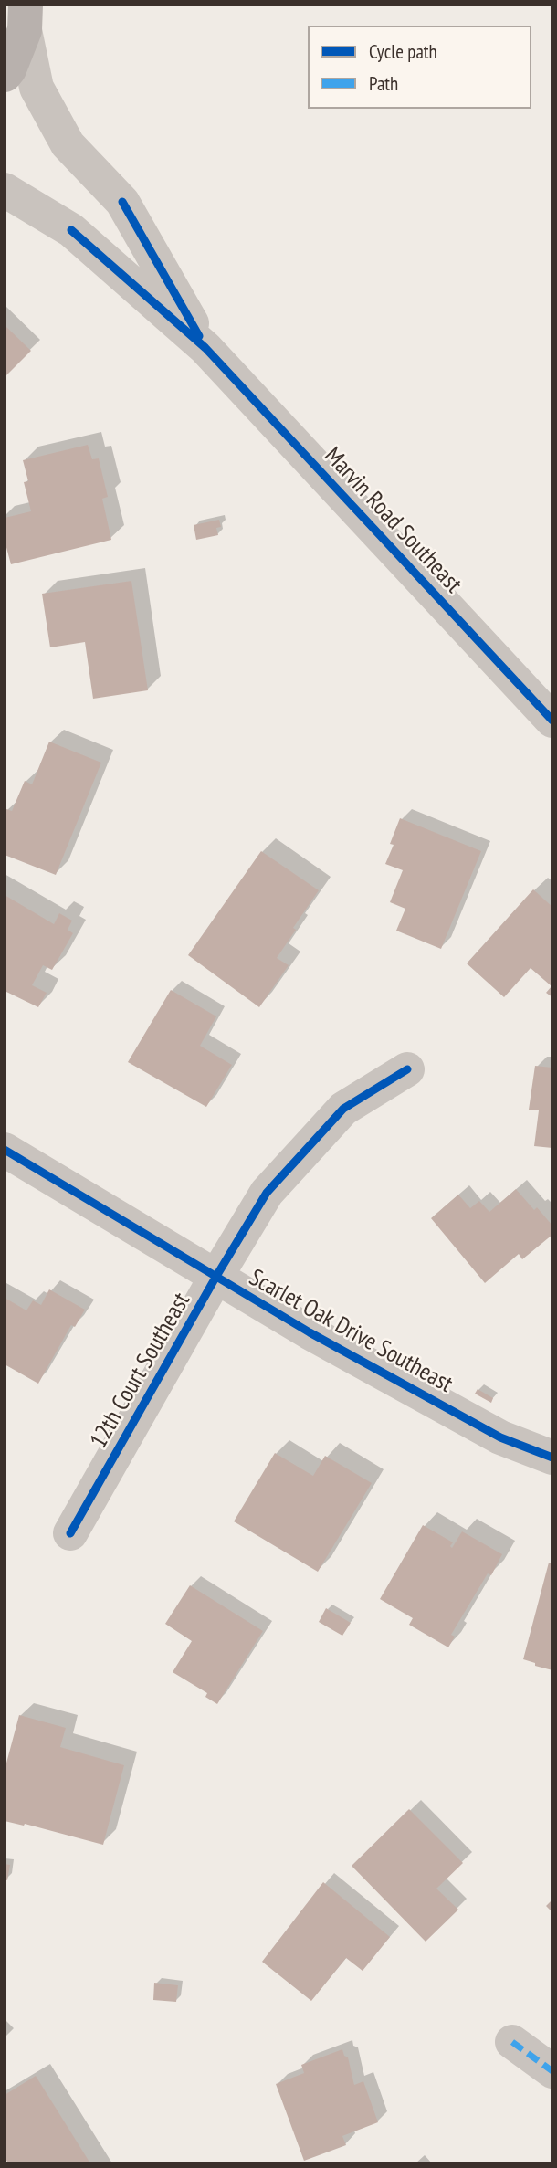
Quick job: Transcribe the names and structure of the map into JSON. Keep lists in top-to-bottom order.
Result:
{
  "streets": {
    "street": ["Marvin Road Southeast", "Scarlet Oak Drive Southeast", "12th Court Southeast"]
  },
  "crossings": [
    ["Scarlet Oak Drive Southeast", "12th Court Southeast"]
  ],
  "legend": ["Cycle path", "Path"]
}
